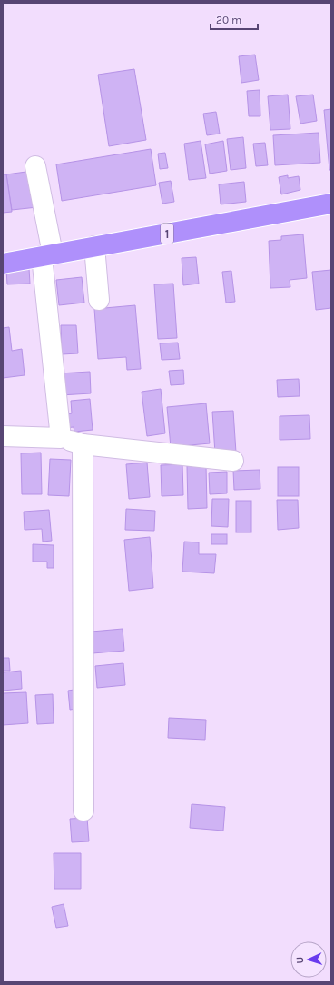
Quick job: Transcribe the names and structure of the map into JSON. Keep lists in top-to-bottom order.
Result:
{
  "streets": {
    "highway": ["1"]
  },
  "scale_bar": "20 m",
  "north": "left"
}
